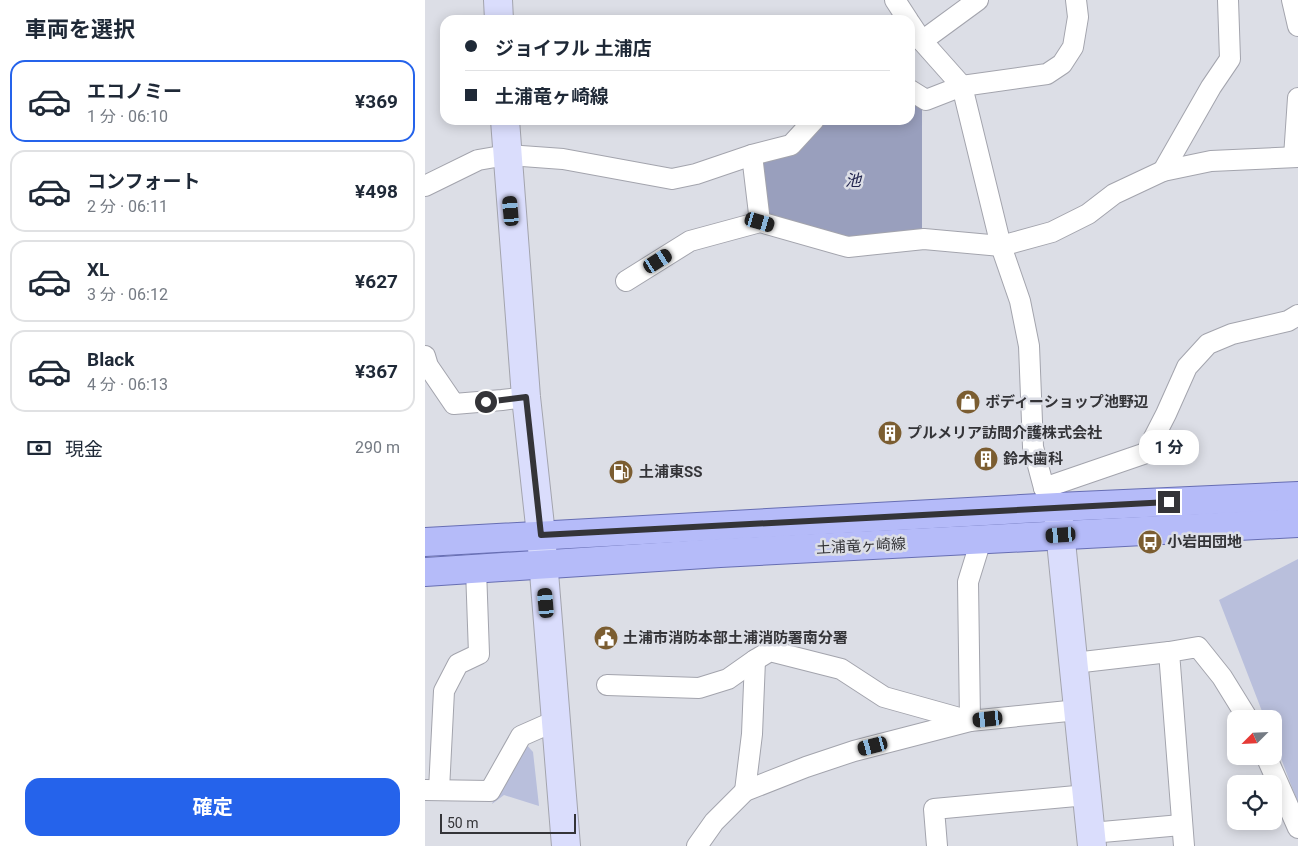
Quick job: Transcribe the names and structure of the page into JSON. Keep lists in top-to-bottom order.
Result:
{
  "streets": {
    "main road": ["土浦竜ヶ崎線"]
  },
  "water": ["池"],
  "places": {
    "shop": ["ボディーショップ池野辺"],
    "building": ["プルメリア訪問介護株式会社", "鈴木歯科"],
    "fuel station": ["土浦東SS"],
    "bus stop": ["小岩田団地"],
    "public building": ["土浦市消防本部土浦消防署南分署"]
  },
  "scale_bar": "50 m",
  "north": "bottom left",
  "page": {
    "heading": "車両を選択",
    "banner": ["ジョイフル 土浦店", "土浦竜ヶ崎線"],
    "list": [
      {
        "name": "エコノミー",
        "note": "1 分 · 06:10",
        "value": "¥369"
      },
      {
        "name": "コンフォート",
        "note": "2 分 · 06:11",
        "value": "¥498"
      },
      {
        "name": "XL",
        "note": "3 分 · 06:12",
        "value": "¥627"
      },
      {
        "name": "Black",
        "note": "4 分 · 06:13",
        "value": "¥367"
      }
    ],
    "pay": ["現金", "290 m"],
    "bubble": "1 分",
    "buttons": "確定",
    "scale": "50 m"
  }
}
